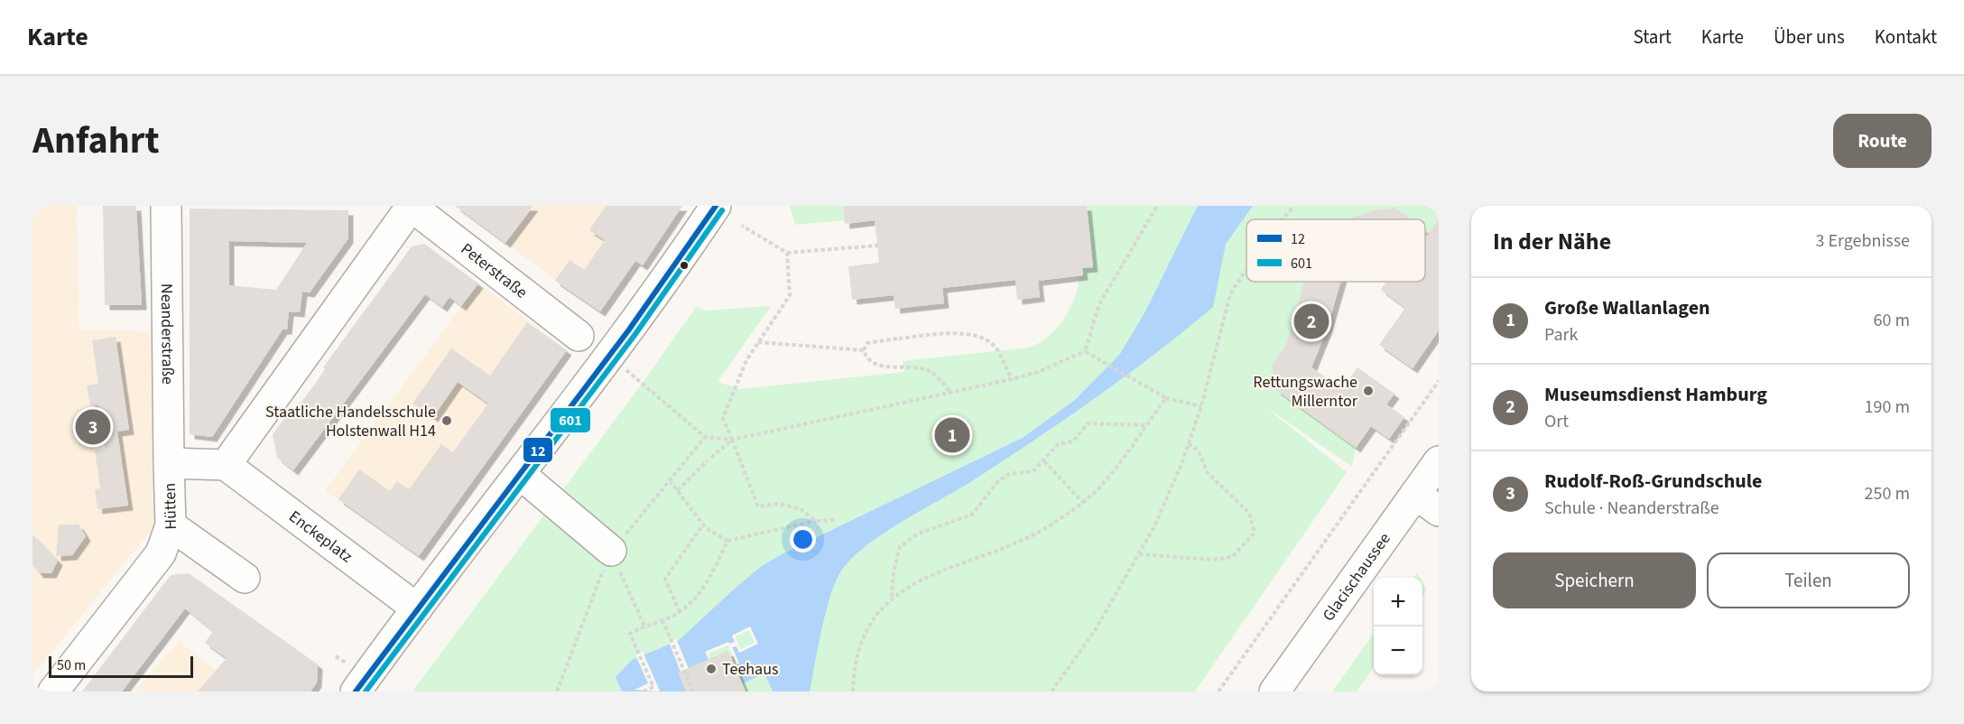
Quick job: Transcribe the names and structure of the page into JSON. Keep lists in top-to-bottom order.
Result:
{
  "streets": {
    "street": [
      "Peterstraße",
      "Neanderstraße",
      "Hütten",
      "Enckeplatz",
      "Glacischaussee"
    ]
  },
  "crossings": [
    ["Neanderstraße", "Hütten"],
    ["Hütten", "Enckeplatz"]
  ],
  "places": ["Rettungswache Millerntor", "Staatliche Handelsschule Holstenwall H14", "Teehaus"],
  "lines": ["transit line 12", "transit line 601"],
  "legend": ["12", "601"],
  "scale_bar": "50 m",
  "page": {
    "header": "Karte",
    "nav": [
      "Start",
      "Karte",
      "Über uns",
      "Kontakt"
    ],
    "title": "Anfahrt",
    "buttons": [
      "Route",
      ["Speichern", "Teilen"]
    ],
    "heading": ["In der Nähe", "3 Ergebnisse"],
    "list": [
      {
        "mark": "1",
        "name": "Große Wallanlagen",
        "note": "Park",
        "value": "60 m"
      },
      {
        "mark": "2",
        "name": "Museumsdienst Hamburg",
        "note": "Ort",
        "value": "190 m"
      },
      {
        "mark": "3",
        "name": "Rudolf-Roß-Grundschule",
        "note": "Schule · Neanderstraße",
        "value": "250 m"
      }
    ],
    "pins": ["2", "3", "1"],
    "map_buttons": ["+", "−"],
    "scale": "50 m"
  }
}
